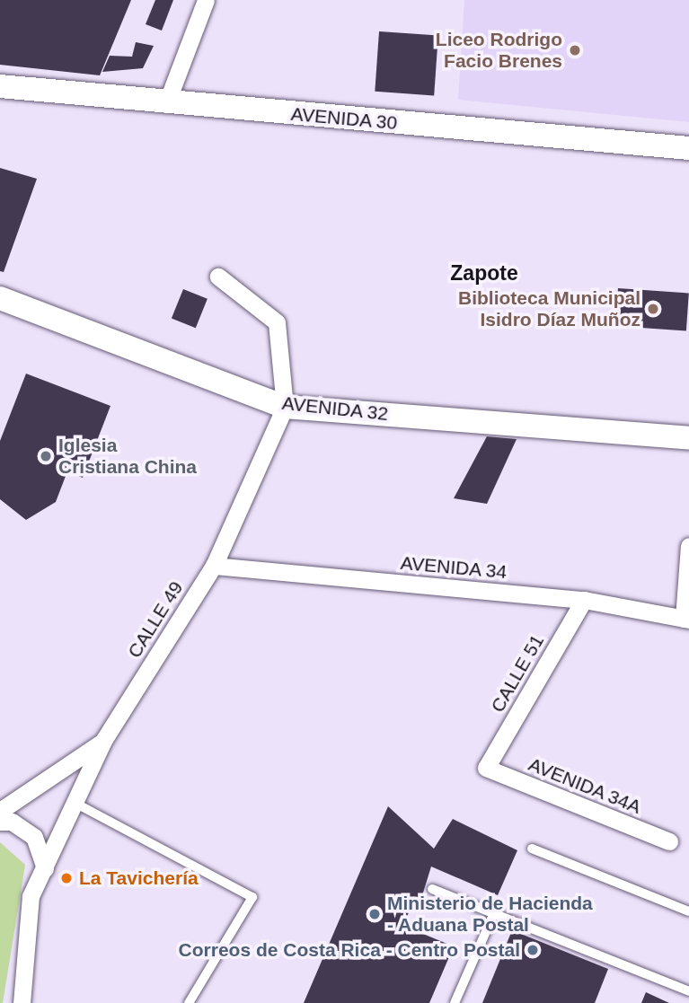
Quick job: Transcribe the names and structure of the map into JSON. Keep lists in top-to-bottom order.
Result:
{
  "streets": {
    "main road": ["AVENIDA 30", "AVENIDA 32"],
    "street": [
      "AVENIDA 34",
      "CALLE 49",
      "CALLE 51",
      "AVENIDA 34A"
    ]
  },
  "crossings": [
    ["AVENIDA 32", "CALLE 49"],
    ["AVENIDA 34", "CALLE 49"],
    ["AVENIDA 34", "CALLE 51"],
    ["CALLE 51", "AVENIDA 34A"]
  ],
  "districts": ["Zapote"],
  "places": [
    "Liceo Rodrigo Facio Brenes",
    "Biblioteca Municipal Isidro Díaz Muñoz",
    "Iglesia Cristiana China",
    "La Tavichería",
    "Ministerio de Hacienda - Aduana Postal",
    "Correos de Costa Rica - Centro Postal"
  ]
}
